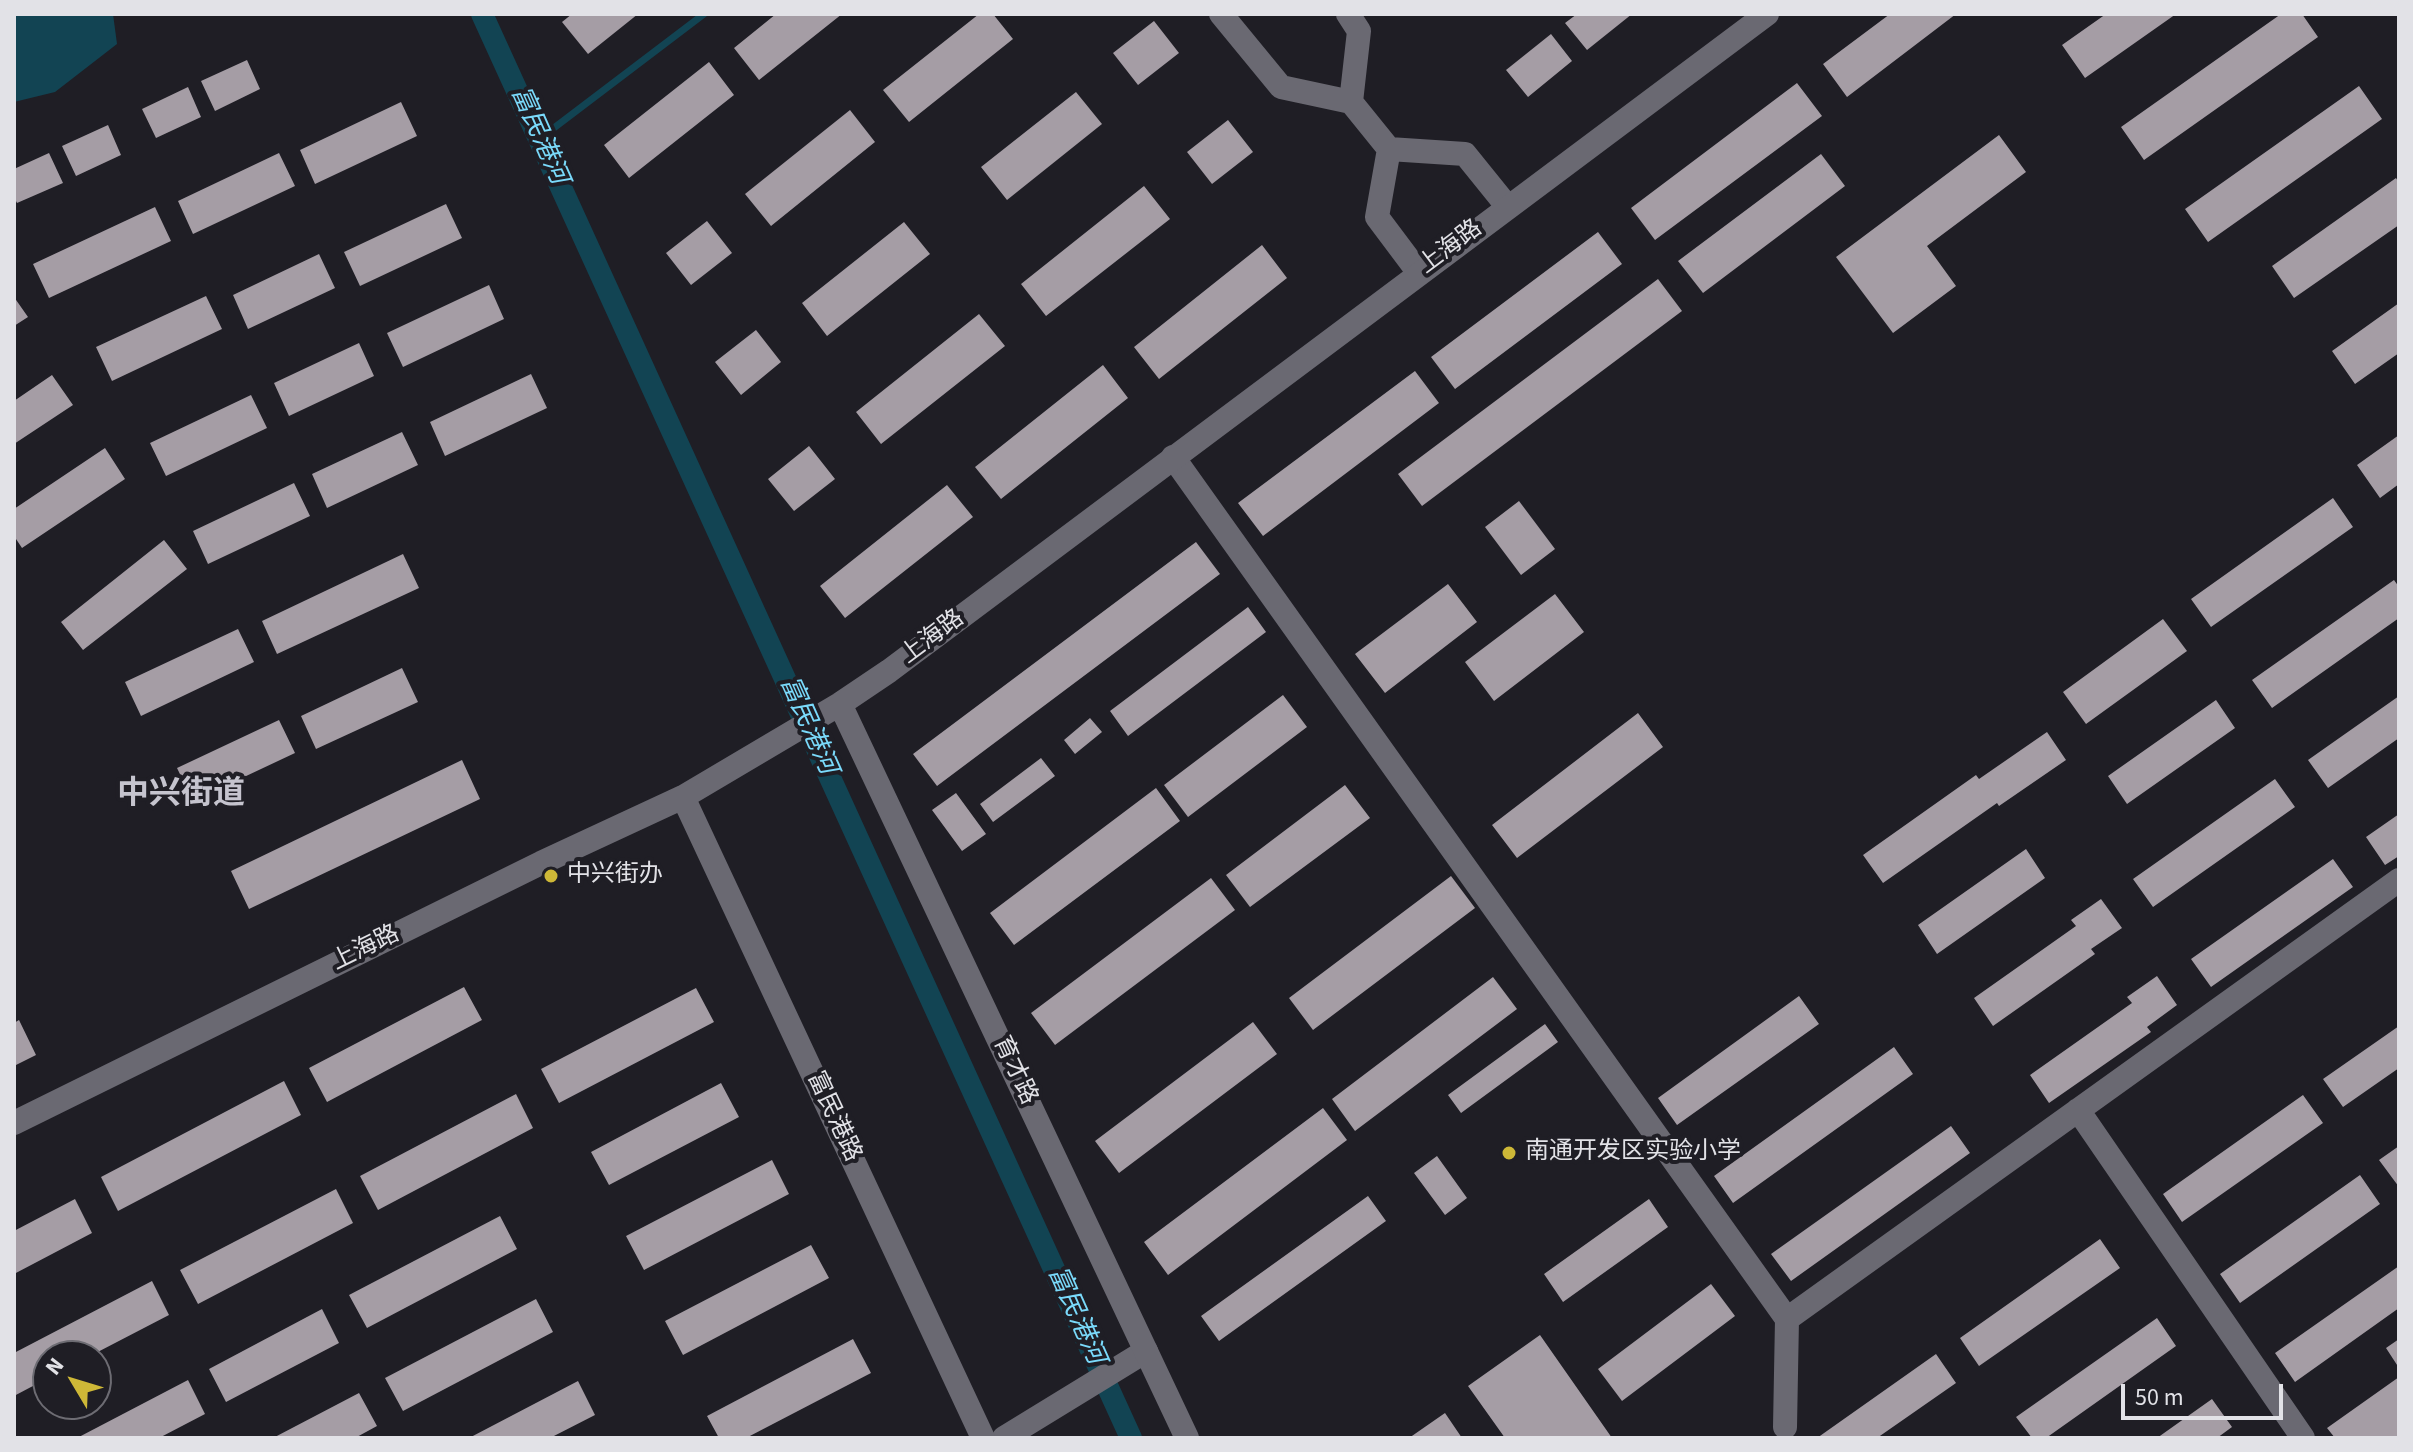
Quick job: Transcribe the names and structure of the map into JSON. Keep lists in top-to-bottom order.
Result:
{
  "streets": {
    "street": ["上海路", "育才路", "富民港路"]
  },
  "crossings": [
    ["上海路", "育才路"],
    ["上海路", "富民港路"]
  ],
  "districts": ["中兴街道"],
  "water": ["富民港河"],
  "places": ["中兴街办", "南通开发区实验小学"],
  "scale_bar": "50 m",
  "north": "top left"
}
